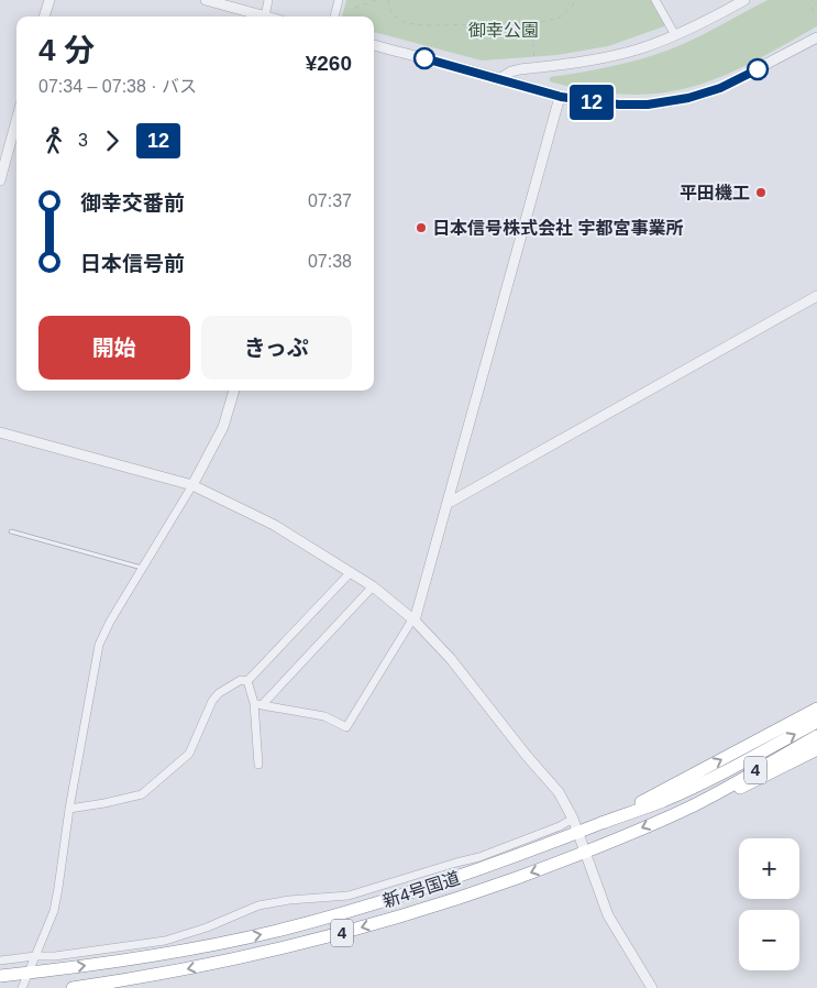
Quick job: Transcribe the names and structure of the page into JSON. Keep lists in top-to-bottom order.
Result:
{
  "streets": {
    "highway": ["4", "新4号国道"]
  },
  "parks": ["御幸公園"],
  "places": ["平田機工", "日本信号株式会社 宇都宮事業所"],
  "lines": ["bus line 12"],
  "page": {
    "on_map": "12",
    "heading": ["4 分", "07:34 – 07:38 · バス", "¥260"],
    "legs": ["3", "12"],
    "list": [
      {
        "name": "御幸交番前",
        "value": "07:37"
      },
      {
        "name": "日本信号前",
        "value": "07:38"
      }
    ],
    "buttons": ["開始", "きっぷ"],
    "map_buttons": ["+", "−"]
  }
}
